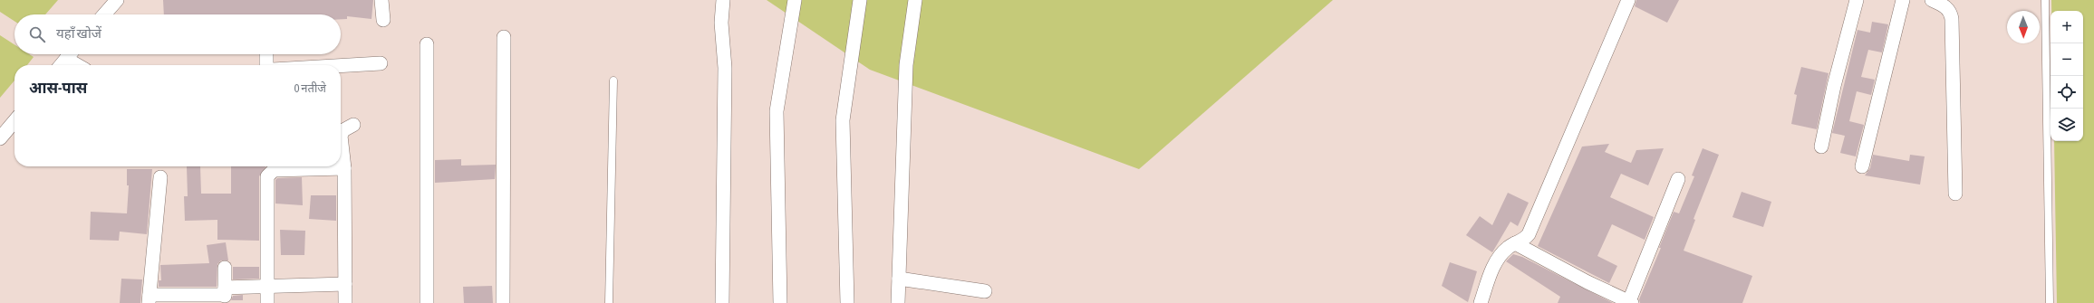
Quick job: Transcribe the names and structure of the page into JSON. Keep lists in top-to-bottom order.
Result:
{
  "north": "bottom",
  "page": {
    "map_buttons": ["+", "−"],
    "search": "यहाँ खोजें",
    "heading": ["आस-पास", "0 नतीजे"]
  }
}
